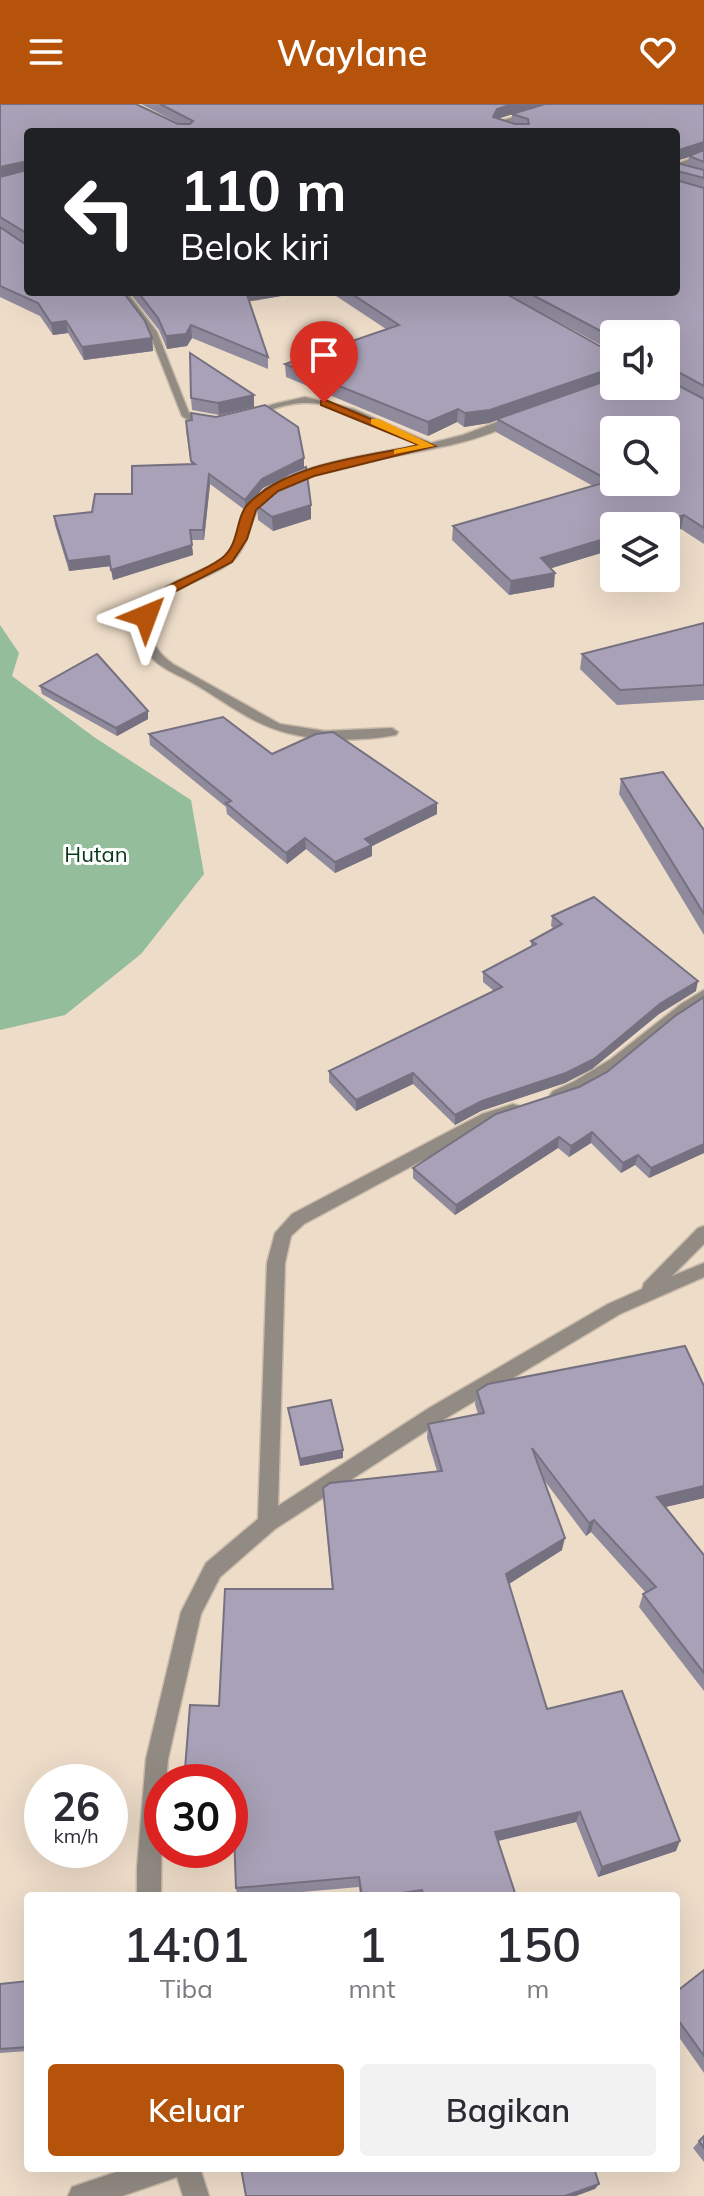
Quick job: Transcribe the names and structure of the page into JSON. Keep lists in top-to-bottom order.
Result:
{
  "parks": ["Hutan"],
  "page": {
    "header": "Waylane",
    "turn": ["110 m", "Belok kiri"],
    "speed": "26 km/h",
    "limit": "30",
    "eta": [
      "14:01",
      "Tiba",
      "1",
      "mnt",
      "150",
      "m"
    ],
    "buttons": ["Keluar", "Bagikan"]
  }
}
